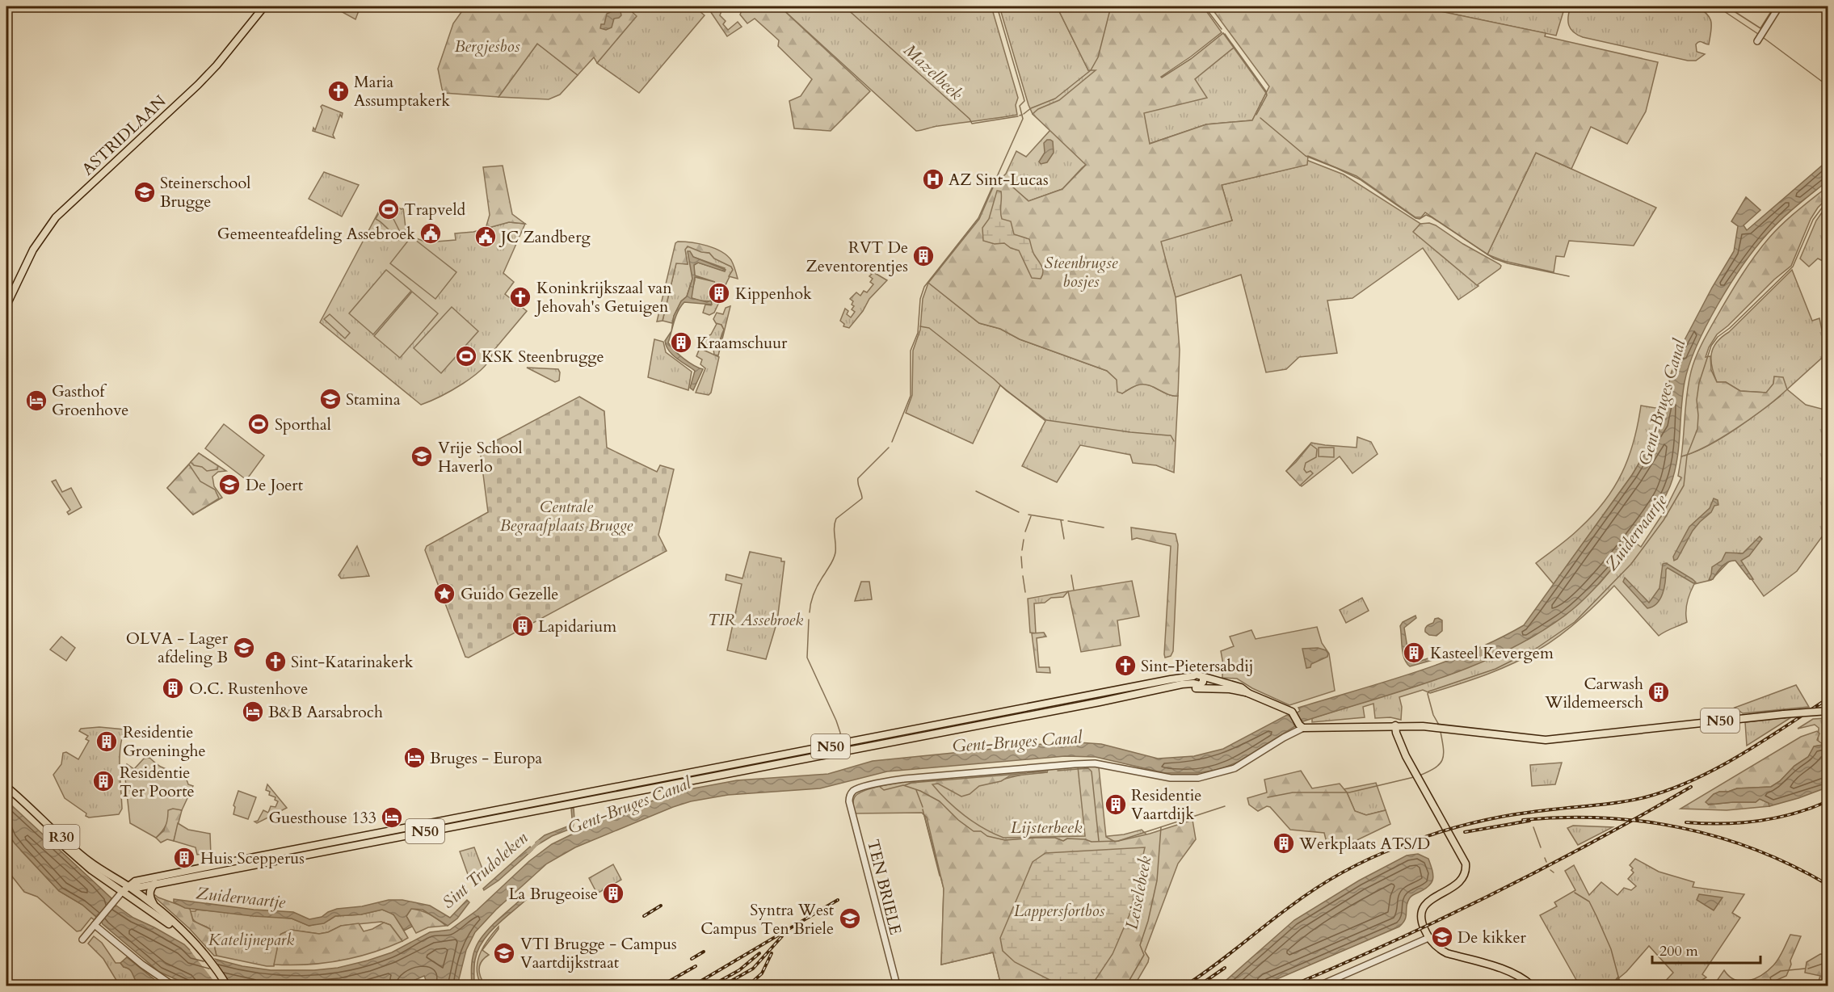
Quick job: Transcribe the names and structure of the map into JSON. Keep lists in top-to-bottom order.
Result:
{
  "streets": {
    "main road": ["ASTRIDLAAN", "N50", "R30"],
    "street": ["TEN BRIELE"]
  },
  "crossings": [
    ["N50", "R30"],
    ["N50", "TEN BRIELE"]
  ],
  "water": [
    "Mazelbeek",
    "Gent-Bruges Canal",
    "Zuidervaartje",
    "Lijsterbeek",
    "Sint Trudoleken",
    "Leiselebeek"
  ],
  "parks": [
    "Bergjesbos",
    "Steenbrugse bosjes",
    "Centrale Begraafplaats Brugge",
    "TIR Assebroek",
    "Lappersfortbos",
    "Katelijnepark"
  ],
  "places": {
    "church": [
      "Maria Assumptakerk",
      "Koninkrijkszaal van Jehovah's Getuigen",
      "Sint-Katarinakerk",
      "Sint-Pietersabdij"
    ],
    "hospital": ["AZ Sint-Lucas"],
    "school or university": [
      "Steinerschool Brugge",
      "Stamina",
      "Vrije School Haverlo",
      "De Joert",
      "OLVA - Lager afdeling B",
      "Syntra West Campus Ten Briele",
      "De kikker",
      "VTI Brugge - Campus Vaartdijkstraat"
    ],
    "sports": ["Trapveld", "KSK Steenbrugge", "Sporthal"],
    "public building": ["Gemeenteafdeling Assebroek", "JC Zandberg"],
    "building": [
      "RVT De Zeventorentjes",
      "Kippenhok",
      "Kraamschuur",
      "Lapidarium",
      "Kasteel Kevergem",
      "O.C. Rustenhove",
      "Carwash Wildemeersch",
      "Residentie Groeninghe",
      "Residentie Ter Poorte",
      "Residentie Vaartdijk",
      "Werkplaats ATS/D",
      "Huis Scepperus",
      "La Brugeoise"
    ],
    "hotel": [
      "Gasthof Groenhove",
      "B&B Aarsabroch",
      "Bruges - Europa",
      "Guesthouse 133"
    ],
    "place": ["Guido Gezelle"]
  },
  "scale_bar": "200 m"
}
